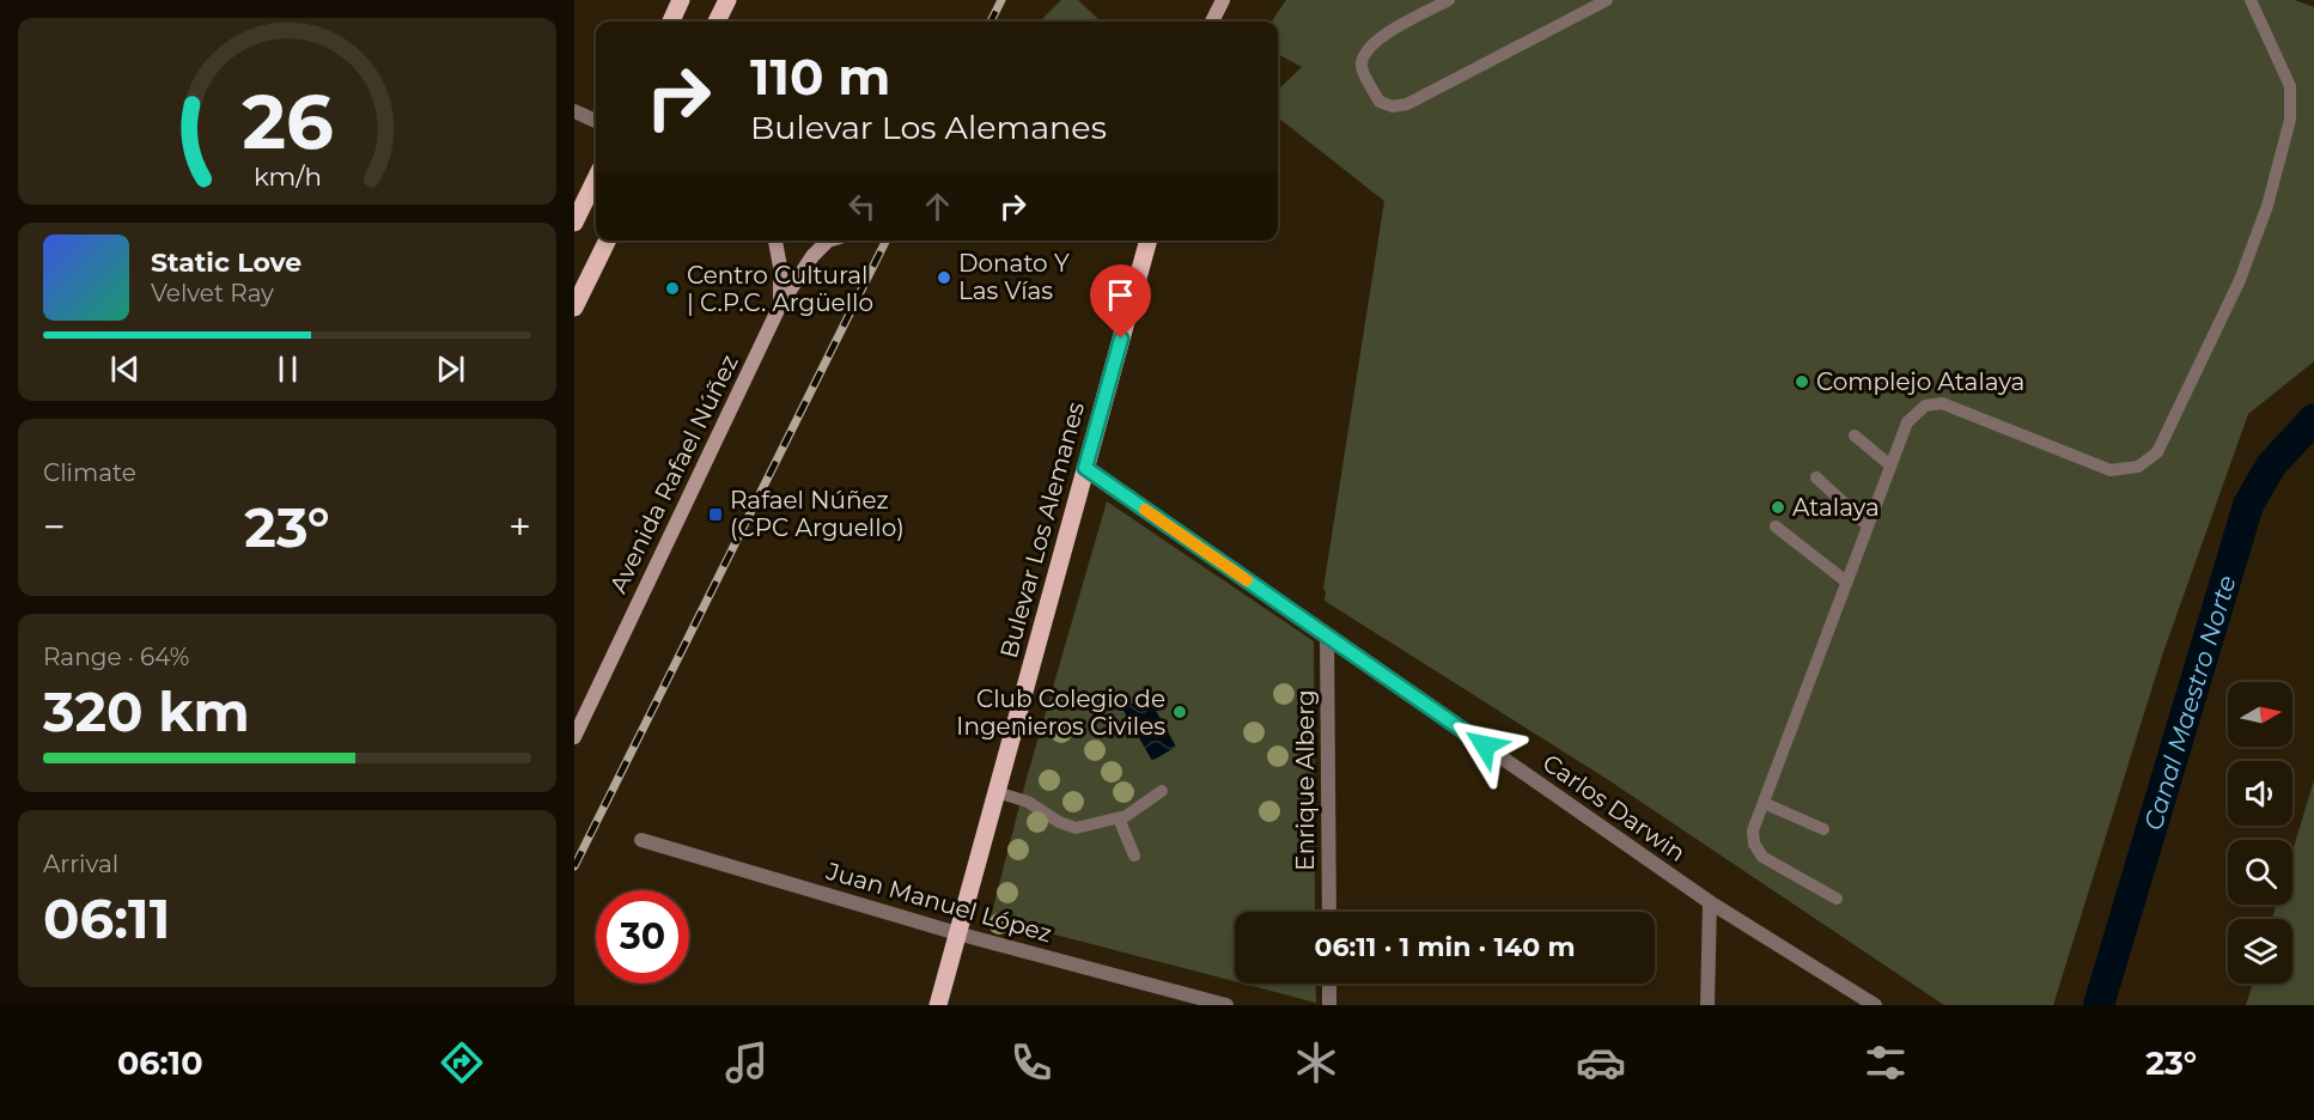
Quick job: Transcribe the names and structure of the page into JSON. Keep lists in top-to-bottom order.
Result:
{
  "streets": {
    "main road": ["Avenida Rafael Núñez", "Bulevar Los Alemanes"],
    "street": ["Enrique Alberg", "Carlos Darwin", "Juan Manuel López"]
  },
  "crossings": [
    ["Bulevar Los Alemanes", "Carlos Darwin"],
    ["Bulevar Los Alemanes", "Juan Manuel López"],
    ["Enrique Alberg", "Carlos Darwin"]
  ],
  "water": ["Canal Maestro Norte"],
  "places": {
    "other": [
      "Donato Y Las Vías",
      "Centro Cultural | C.P.C. Argüello",
      "Complejo Atalaya",
      "Atalaya",
      "Club Colegio de Ingenieros Civiles"
    ],
    "transit": ["Rafael Núñez (CPC Arguello)"]
  },
  "north": "right",
  "page": {
    "turn": ["110 m", "Bulevar Los Alemanes"],
    "song": ["Static Love", "Velvet Ray"],
    "tile": [
      "Climate",
      ["Range · 64%", "320 km"],
      ["Arrival", "06:11"]
    ],
    "heat": ["−", "23°", "+"],
    "limit": "30",
    "trip": "06:11 · 1 min · 140 m",
    "tabs": ["06:10", "23°"],
    "gauge": ["26", "km/h"]
  }
}
